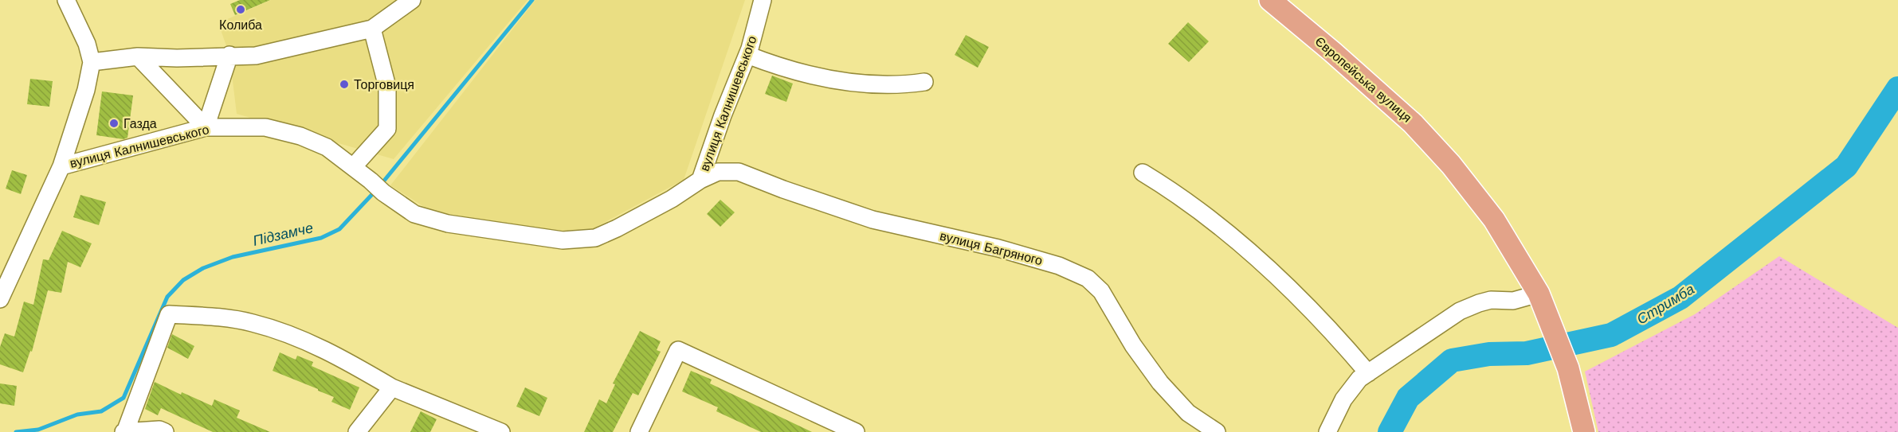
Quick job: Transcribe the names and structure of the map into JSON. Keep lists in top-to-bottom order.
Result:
{
  "streets": {
    "main road": ["Європейська вулиця"],
    "street": ["вулиця Калнишевського", "вулиця Багряного"]
  },
  "crossings": [
    ["вулиця Калнишевського", "вулиця Багряного"]
  ],
  "water": ["Підзамче", "Стримба"],
  "places": ["Колиба", "Торговиця", "Газда"]
}
